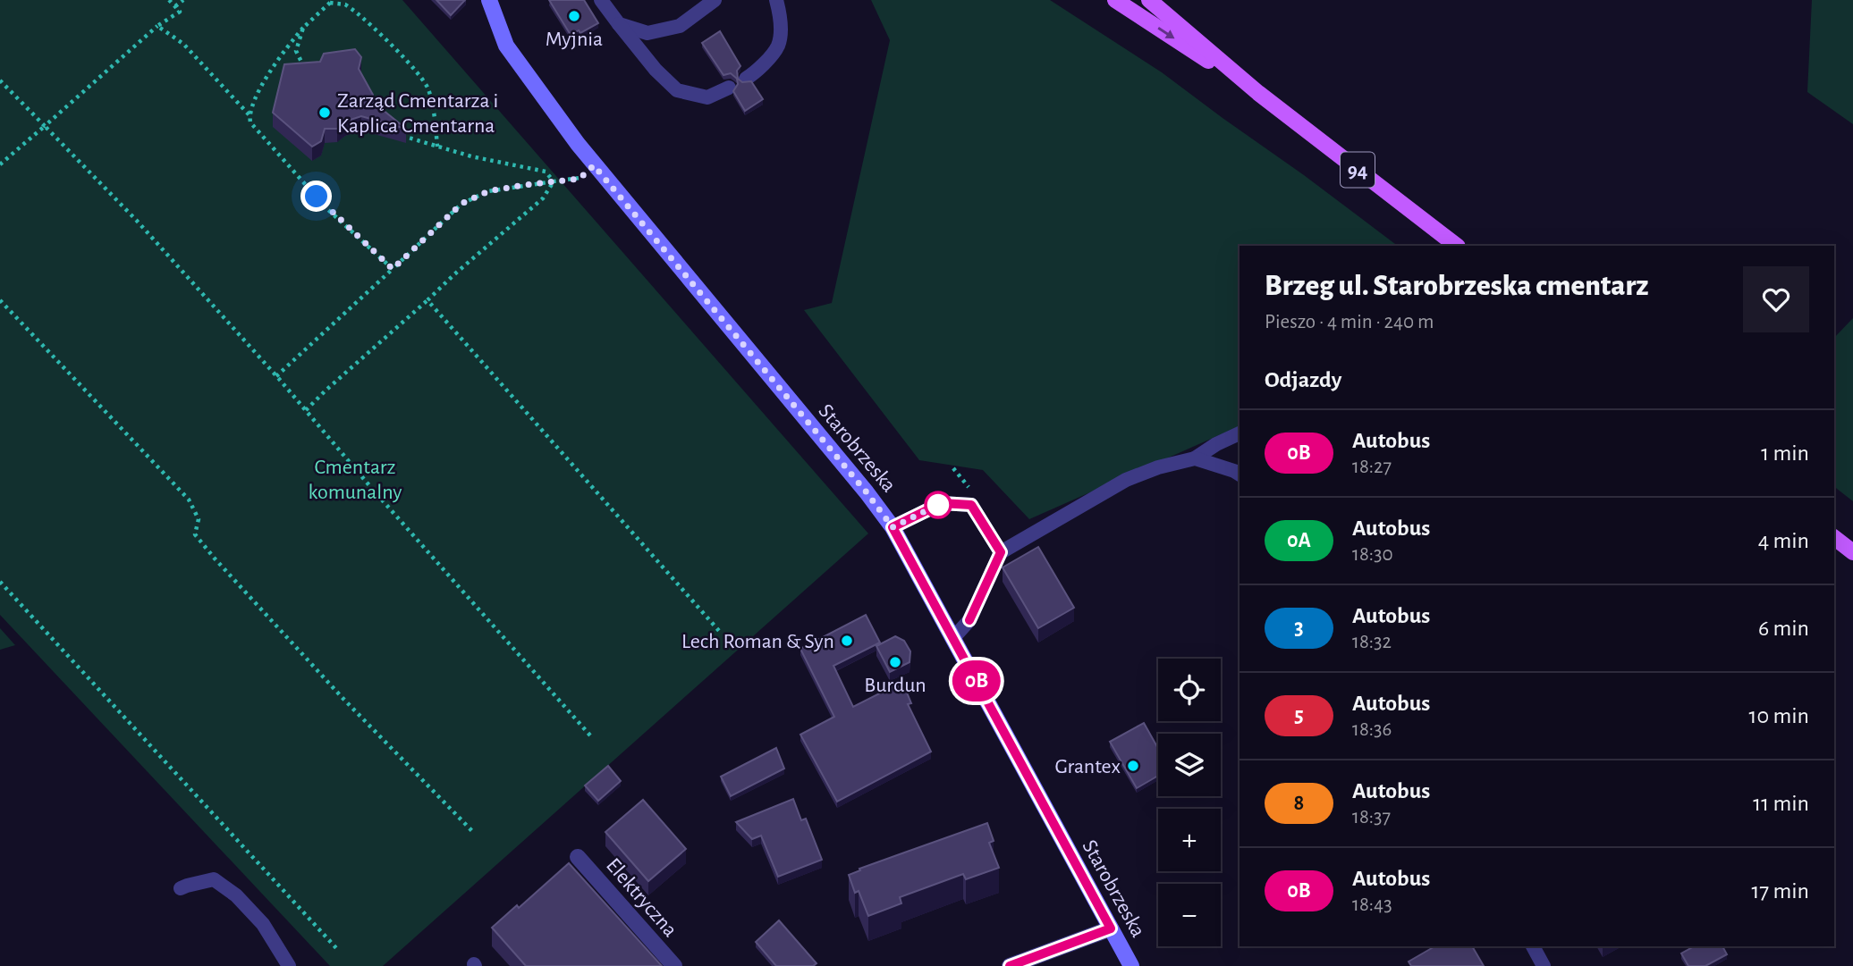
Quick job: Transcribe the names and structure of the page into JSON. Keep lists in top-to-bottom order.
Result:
{
  "streets": {
    "main road": ["94"],
    "street": ["Starobrzeska", "Elektryczna"]
  },
  "parks": ["Cmentarz komunalny"],
  "places": [
    "Myjnia",
    "Zarząd Cmentarza i Kaplica Cmentarna",
    "Lech Roman & Syn",
    "Burdun",
    "Grantex"
  ],
  "lines": ["bus line 0B"],
  "page": {
    "on_map": "0B",
    "heading": [
      ["Brzeg ul. Starobrzeska cmentarz", "Pieszo · 4 min · 240 m"],
      "Odjazdy"
    ],
    "list": [
      {
        "mark": "0B",
        "name": "Autobus",
        "note": "18:27",
        "value": "1 min"
      },
      {
        "mark": "0A",
        "name": "Autobus",
        "note": "18:30",
        "value": "4 min"
      },
      {
        "mark": "3",
        "name": "Autobus",
        "note": "18:32",
        "value": "6 min"
      },
      {
        "mark": "5",
        "name": "Autobus",
        "note": "18:36",
        "value": "10 min"
      },
      {
        "mark": "8",
        "name": "Autobus",
        "note": "18:37",
        "value": "11 min"
      },
      {
        "mark": "0B",
        "name": "Autobus",
        "note": "18:43",
        "value": "17 min"
      }
    ],
    "map_buttons": ["+", "−"]
  }
}
